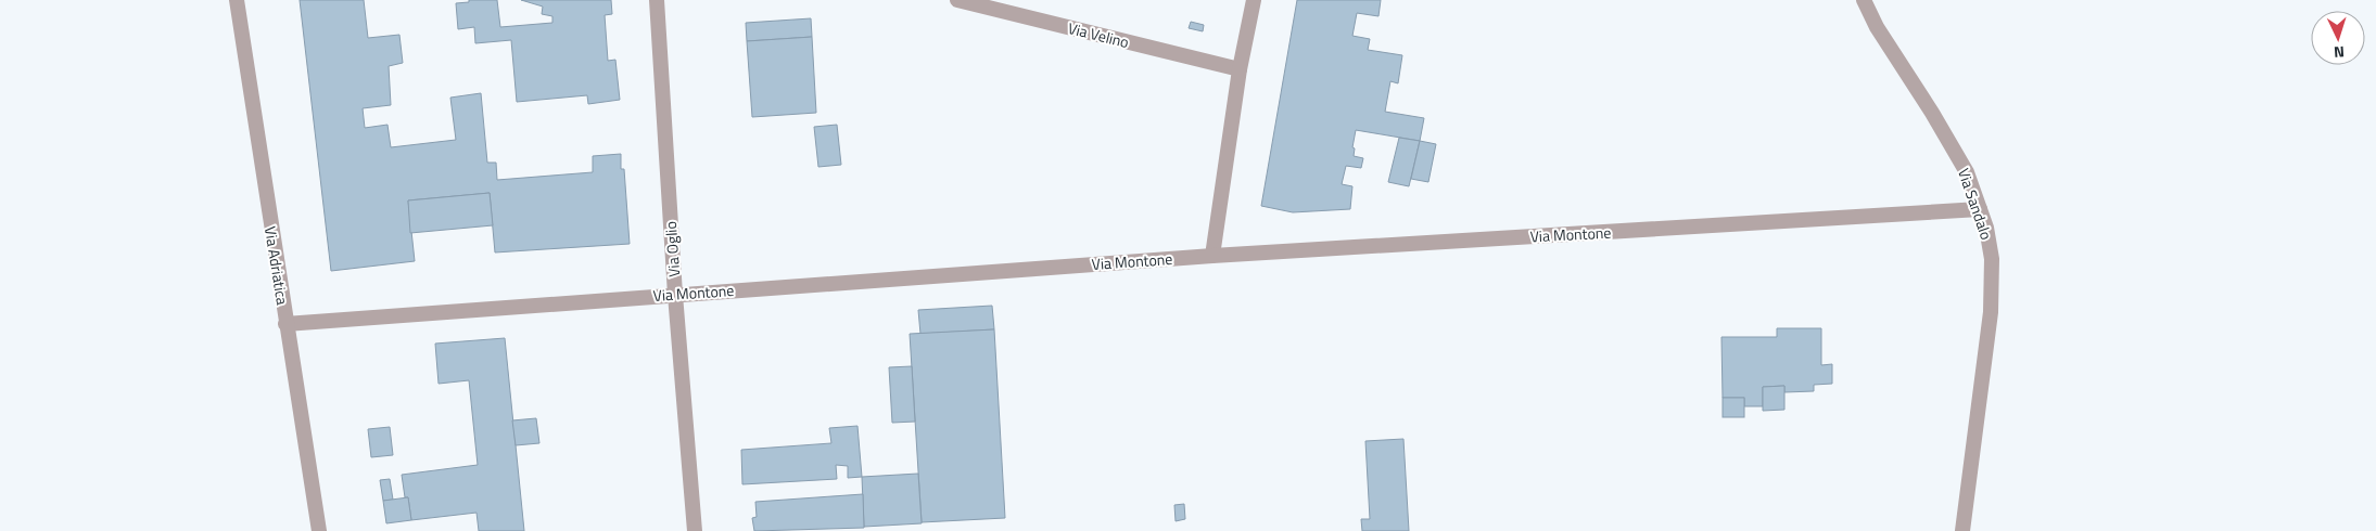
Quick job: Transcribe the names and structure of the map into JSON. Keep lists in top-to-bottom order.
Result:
{
  "streets": {
    "street": [
      "Via Velino",
      "Via Sandalo",
      "Via Montone",
      "Via Oglio",
      "Via Adriatica"
    ]
  },
  "crossings": [
    ["Via Sandalo", "Via Montone"],
    ["Via Montone", "Via Oglio"],
    ["Via Montone", "Via Adriatica"]
  ],
  "north": "bottom"
}
